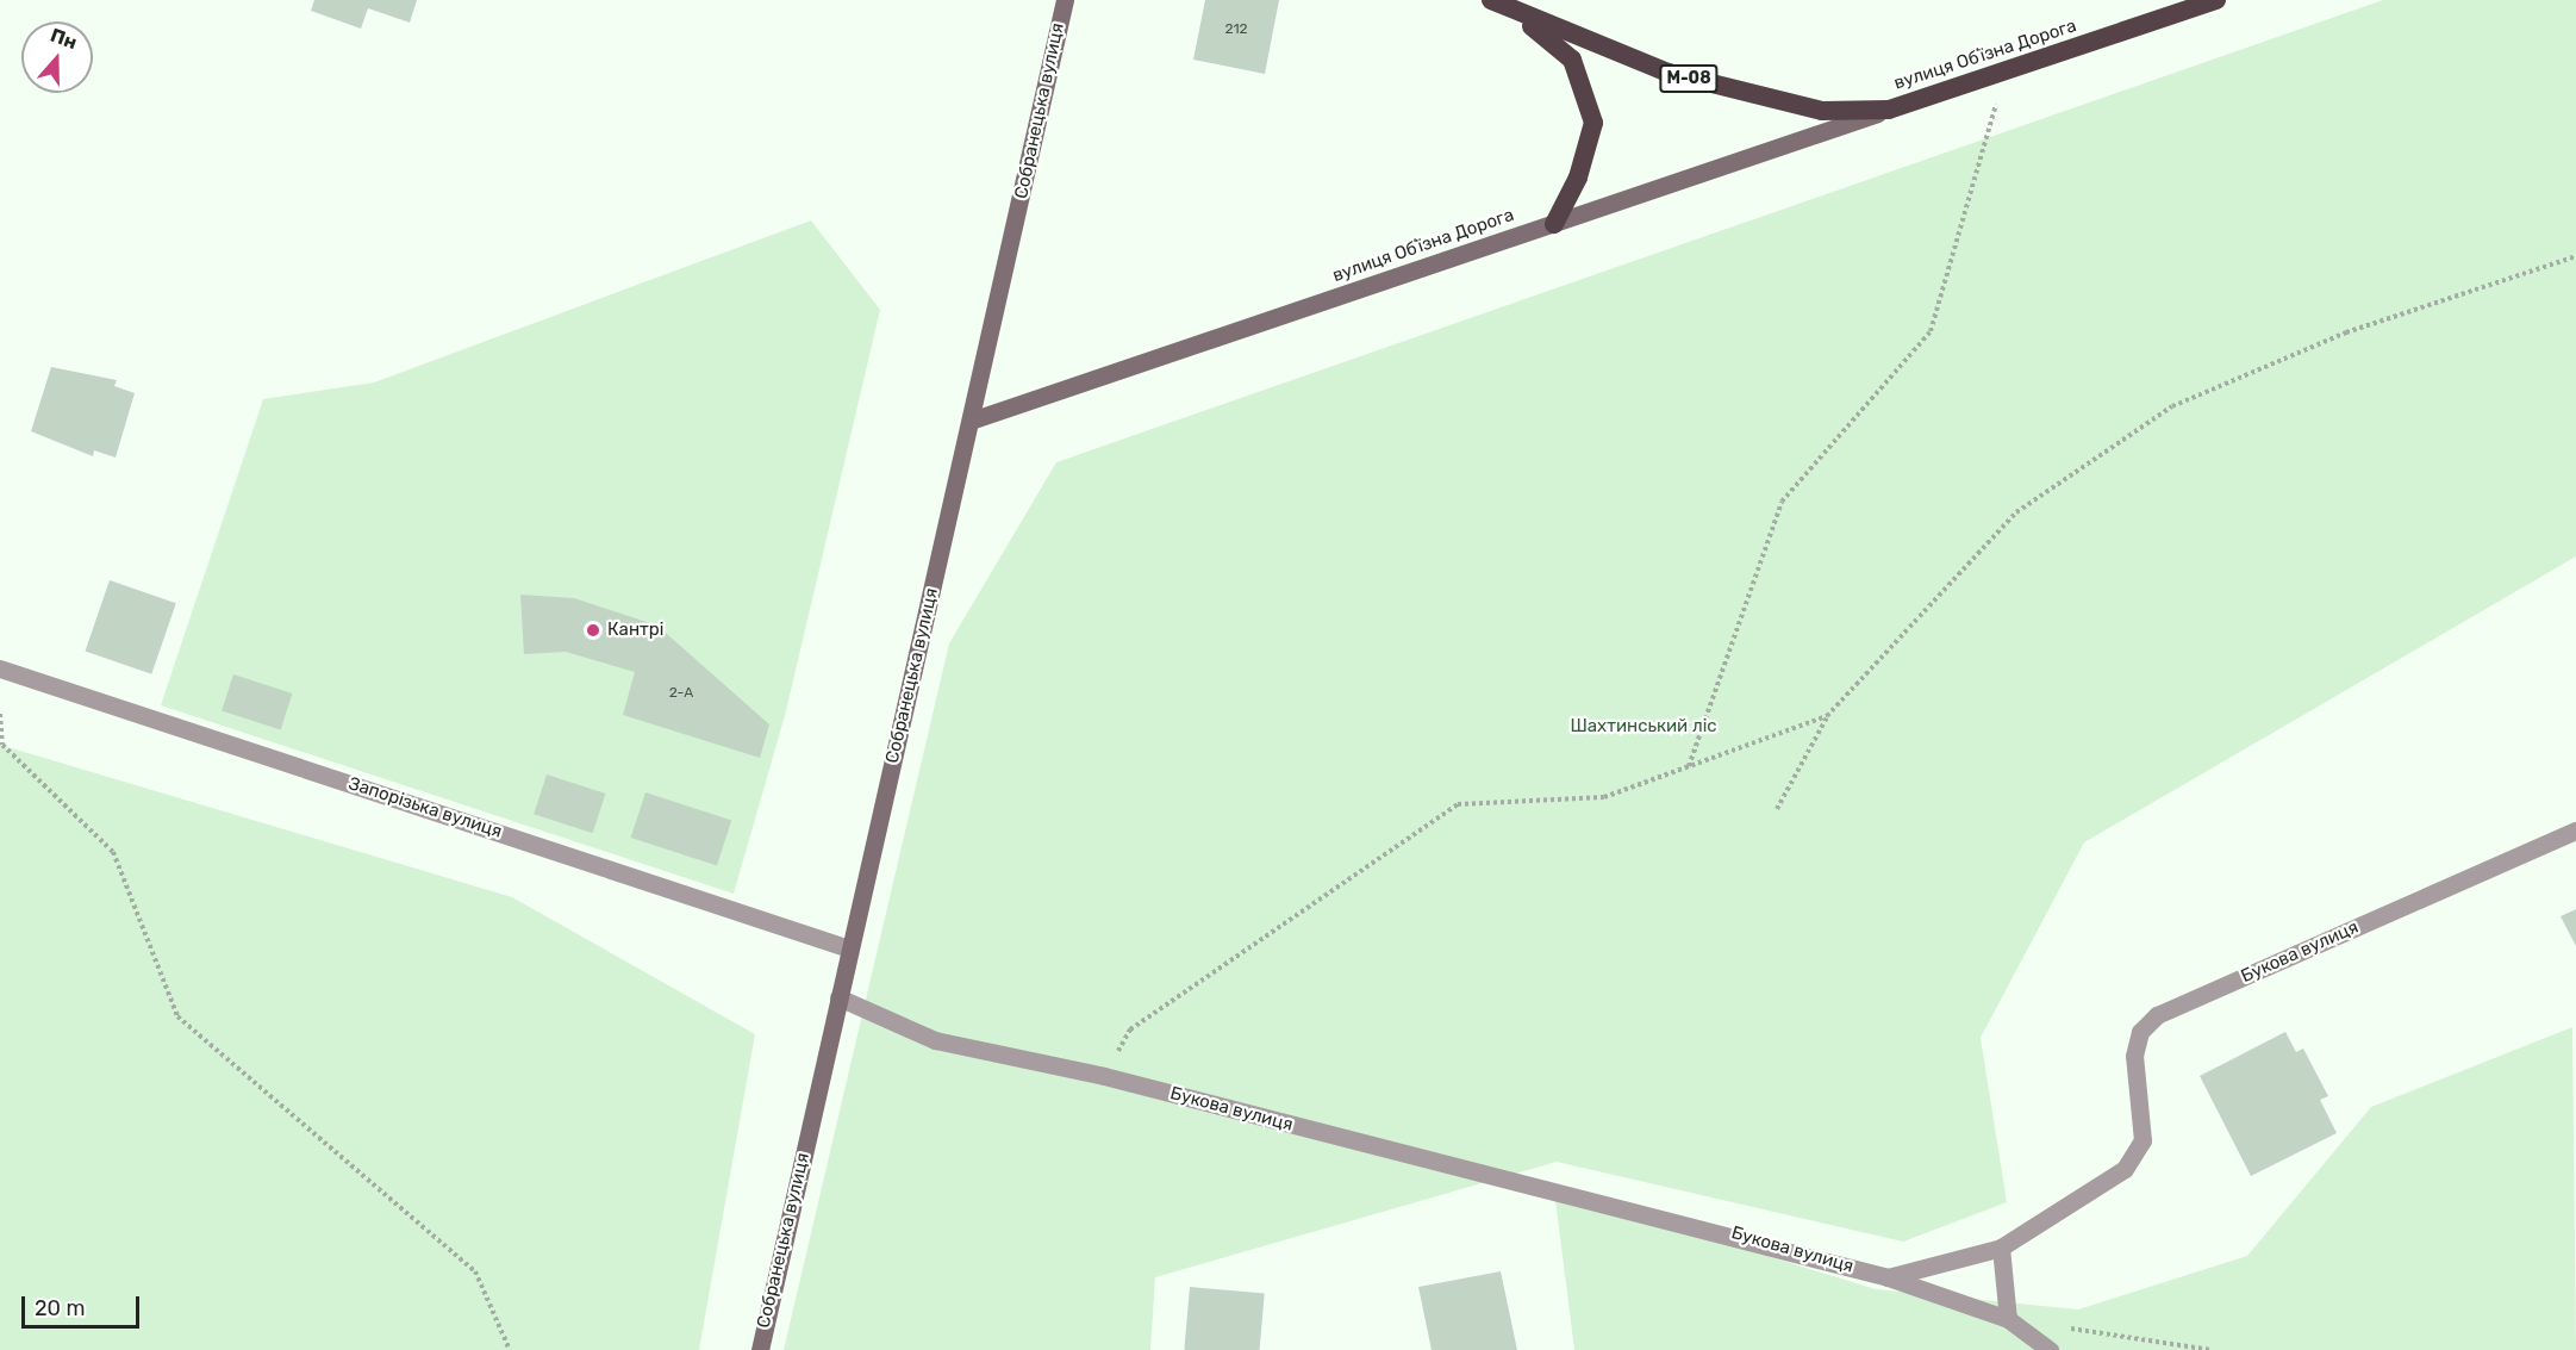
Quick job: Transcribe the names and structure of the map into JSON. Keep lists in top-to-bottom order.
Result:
{
  "streets": {
    "highway": ["вулиця Обʼїзна Дорога", "М-08"],
    "main road": ["Собранецька вулиця"],
    "street": ["Запорізька вулиця", "Букова вулиця"]
  },
  "crossings": [
    ["вулиця Обʼїзна Дорога", "Собранецька вулиця"],
    ["Собранецька вулиця", "Запорізька вулиця"],
    ["Собранецька вулиця", "Букова вулиця"]
  ],
  "parks": ["Шахтинський ліс"],
  "places": ["Кантрі"],
  "house_numbers": ["212", "2-А"],
  "scale_bar": "20 m",
  "north": "top"
}
